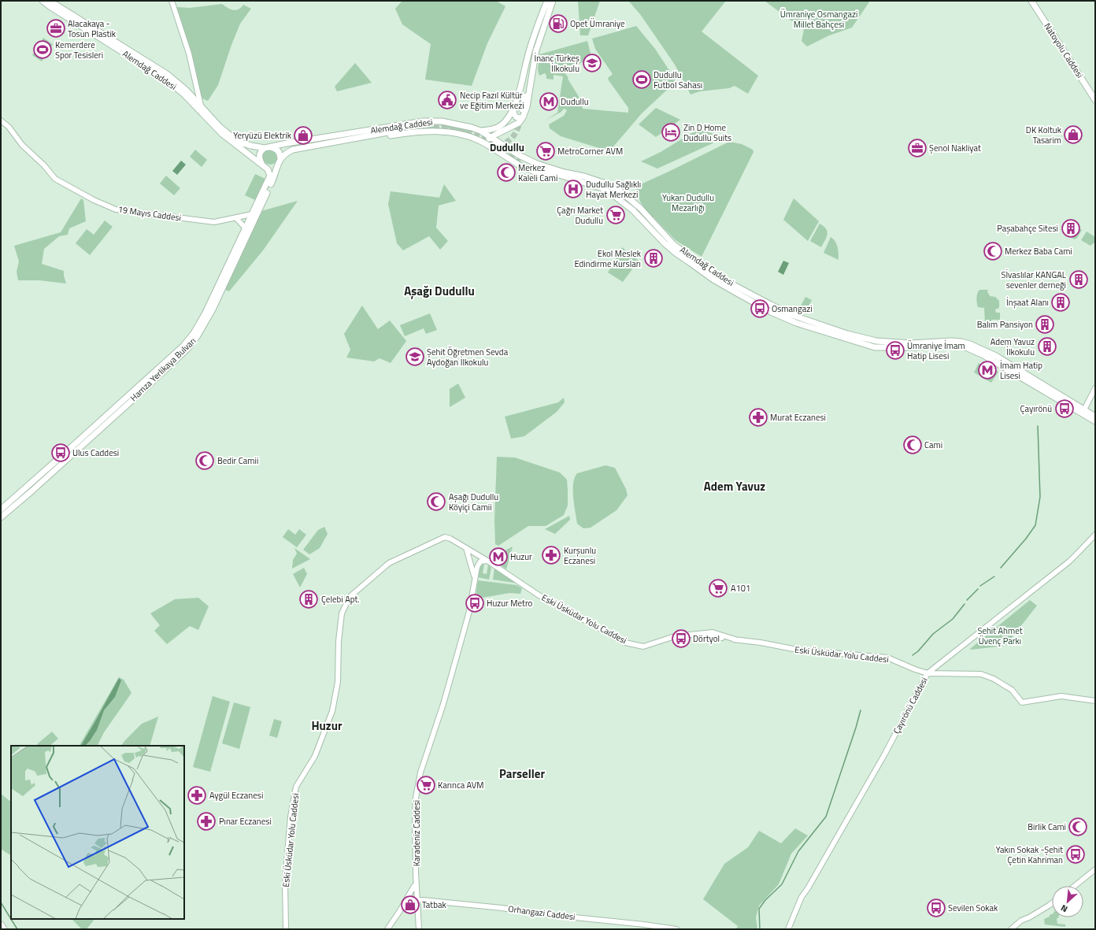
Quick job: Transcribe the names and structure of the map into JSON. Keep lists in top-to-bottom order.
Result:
{
  "streets": {
    "main road": ["Natoyolu Caddesi", "Alemdağ Caddesi", "Hamza Yerlikaya Bulvarı"],
    "street": [
      "19 Mayıs Caddesi",
      "Eski Üsküdar Yolu Caddesi",
      "Çayırönü Caddesi",
      "Karadeniz Caddesi",
      "Orhangazi Caddesi"
    ]
  },
  "crossings": [
    ["Alemdağ Caddesi", "Hamza Yerlikaya Bulvarı"],
    ["19 Mayıs Caddesi", "Hamza Yerlikaya Bulvarı"],
    ["Eski Üsküdar Yolu Caddesi", "Çayırönü Caddesi"],
    ["Karadeniz Caddesi", "Orhangazi Caddesi"]
  ],
  "districts": [
    "Dudullu",
    "Aşağı Dudullu",
    "Adem Yavuz",
    "Huzur",
    "Parseller"
  ],
  "parks": ["Ümraniye Osmangazi Millet Bahçesi", "Yukarı Dudullu Mezarlığı", "Şehit Ahmet Üvenç Parkı"],
  "places": {
    "fuel station": ["Opet Ümraniye"],
    "office": ["Alacakaya - Tosun Plastik", "Şenol Nakliyat"],
    "sports": ["Kemerdere Spor Tesisleri", "Dudullu Futbol Sahası"],
    "school or university": ["İnanç Türkeş İlkokulu", "Şehit Öğretmen Sevda Aydoğan İlkokulu"],
    "public building": ["Necip Fazıl Kültür ve Eğitim Merkezi"],
    "metro station": ["Dudullu", "İmam Hatip Lisesi", "Huzur"],
    "hotel": ["Zin D Home Dudullu Suits"],
    "shop": ["DK Koltuk Tasarim", "Yeryüzü Elektrik", "Tatbak"],
    "supermarket": [
      "MetroCorner AVM",
      "Çağrı Market Dudullu",
      "A101",
      "Karınca AVM"
    ],
    "mosque": [
      "Merkez Kaleli Cami",
      "Merkez Baba Cami",
      "Cami",
      "Bedir Camii",
      "Aşağı Dudullu Köyiçi Camii",
      "Birlik Cami"
    ],
    "hospital": ["Dudullu Sağlıklı Hayat Merkezi"],
    "building": [
      "Paşabahçe Sitesi",
      "Ekol Meslek Edindirme Kursları",
      "Sİvaslılar KANGAL sevenler derneği",
      "İnşaat Alanı",
      "Balım Pansiyon",
      "Adem Yavuz İlkokulu",
      "Çelebi Apt."
    ],
    "bus stop": [
      "Osmangazi",
      "Ümraniye İmam Hatip Lisesi",
      "Çayırönü",
      "Ulus Caddesi",
      "Huzur Metro",
      "Dörtyol",
      "Yakın Sokak -Şehit Çetin Kahriman",
      "Sevilen Sokak"
    ],
    "pharmacy": [
      "Murat Eczanesi",
      "Kurşunlu Eczanesi",
      "Aygül Eczanesi",
      "Pınar Eczanesi"
    ]
  },
  "north": "bottom left"
}
